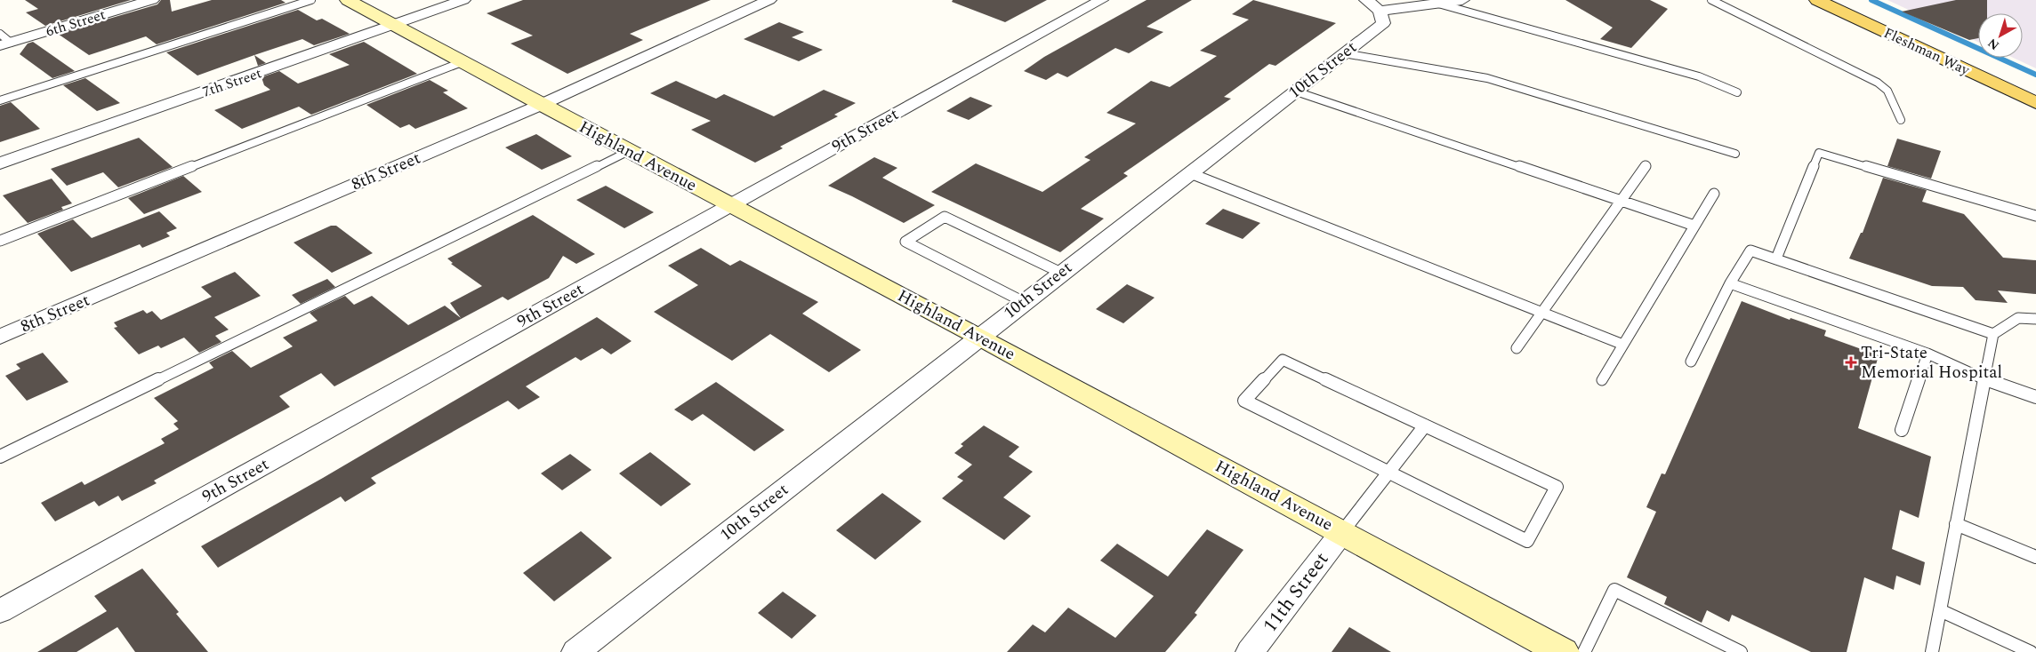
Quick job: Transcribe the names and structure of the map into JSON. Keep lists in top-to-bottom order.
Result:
{
  "streets": {
    "main road": ["Fleshman Way", "Highland Avenue"],
    "street": [
      "6th Street",
      "10th Street",
      "7th Street",
      "9th Street",
      "8th Street",
      "11th Street"
    ]
  },
  "crossings": [
    ["10th Street", "Highland Avenue"],
    ["7th Street", "Highland Avenue"],
    ["9th Street", "Highland Avenue"],
    ["Highland Avenue", "8th Street"],
    ["Highland Avenue", "11th Street"]
  ],
  "places": {
    "health": ["Tri-State Memorial Hospital"]
  },
  "north": "bottom left"
}
